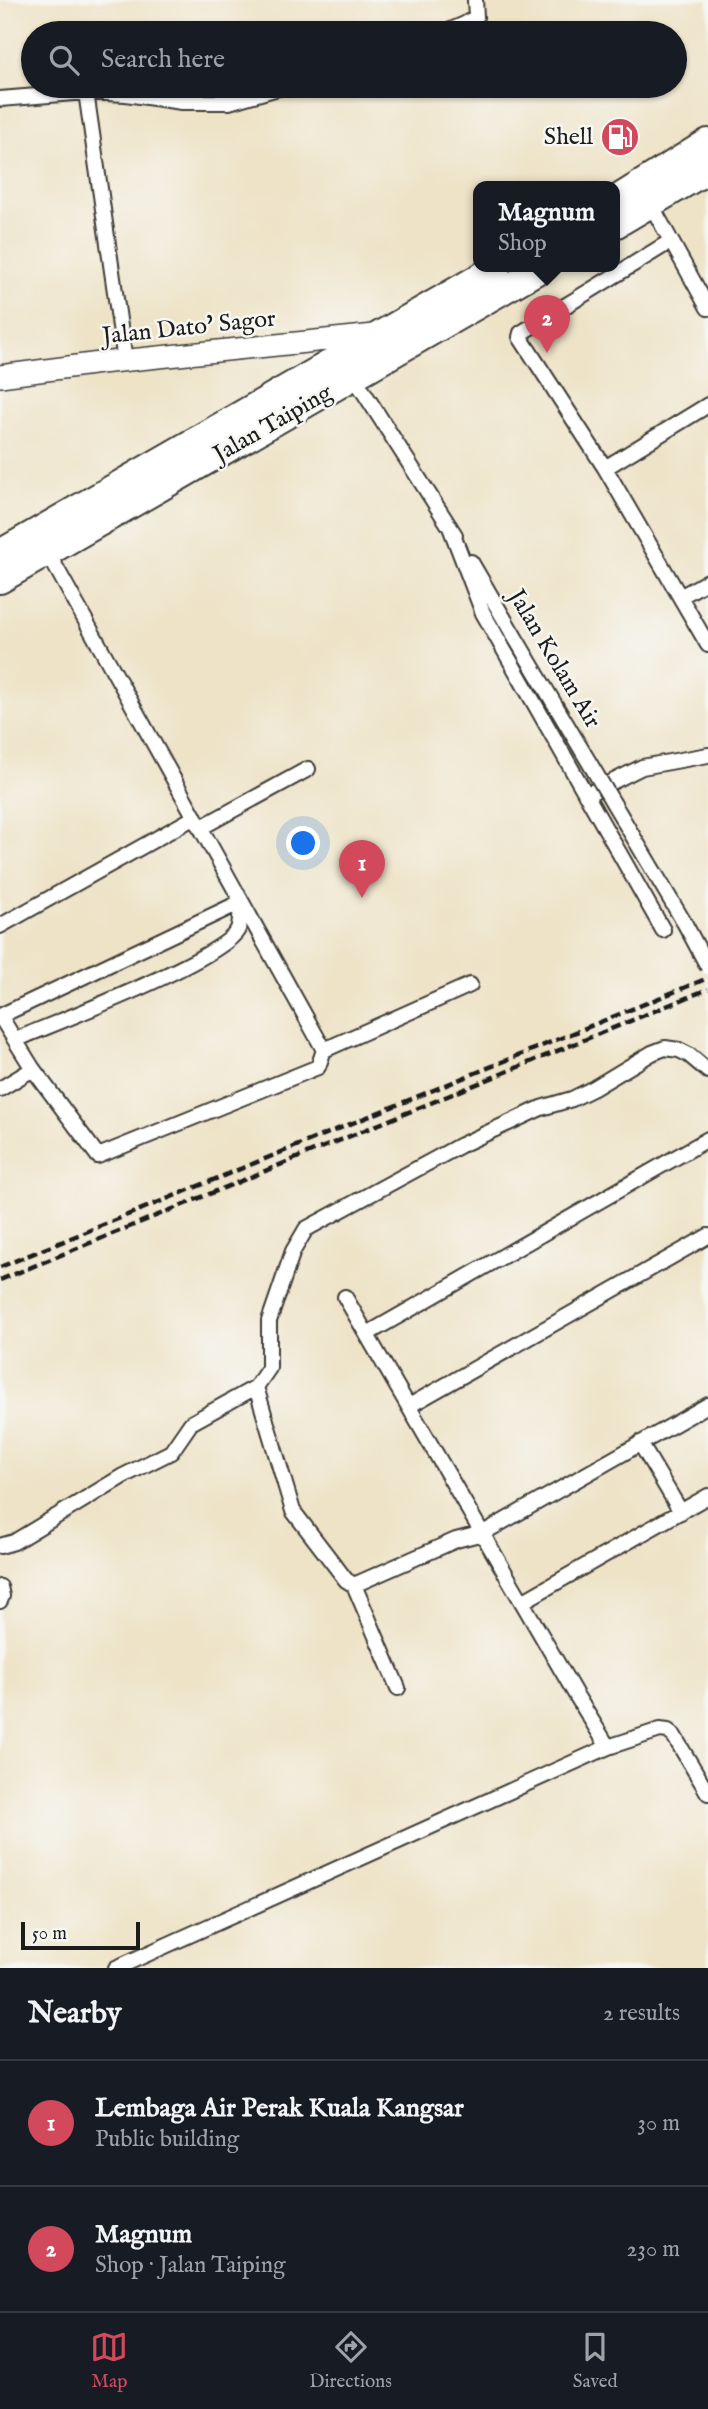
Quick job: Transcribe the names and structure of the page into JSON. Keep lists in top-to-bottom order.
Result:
{
  "streets": {
    "highway": ["Jalan Taiping"],
    "main road": ["Jalan Dato' Sagor"],
    "street": ["Jalan Kolam Air"]
  },
  "crossings": [
    ["Jalan Dato' Sagor", "Jalan Taiping"],
    ["Jalan Taiping", "Jalan Kolam Air"]
  ],
  "places": {
    "fuel station": ["Shell"]
  },
  "scale_bar": "50 m",
  "page": {
    "search": "Search here",
    "popup": ["Magnum", "Shop"],
    "pins": ["2", "1"],
    "scale": "50 m",
    "heading": ["Nearby", "2 results"],
    "list": [
      {
        "mark": "1",
        "name": "Lembaga Air Perak Kuala Kangsar",
        "note": "Public building",
        "value": "30 m"
      },
      {
        "mark": "2",
        "name": "Magnum",
        "note": "Shop · Jalan Taiping",
        "value": "230 m"
      }
    ],
    "nav": ["Map", "Directions", "Saved"]
  }
}
